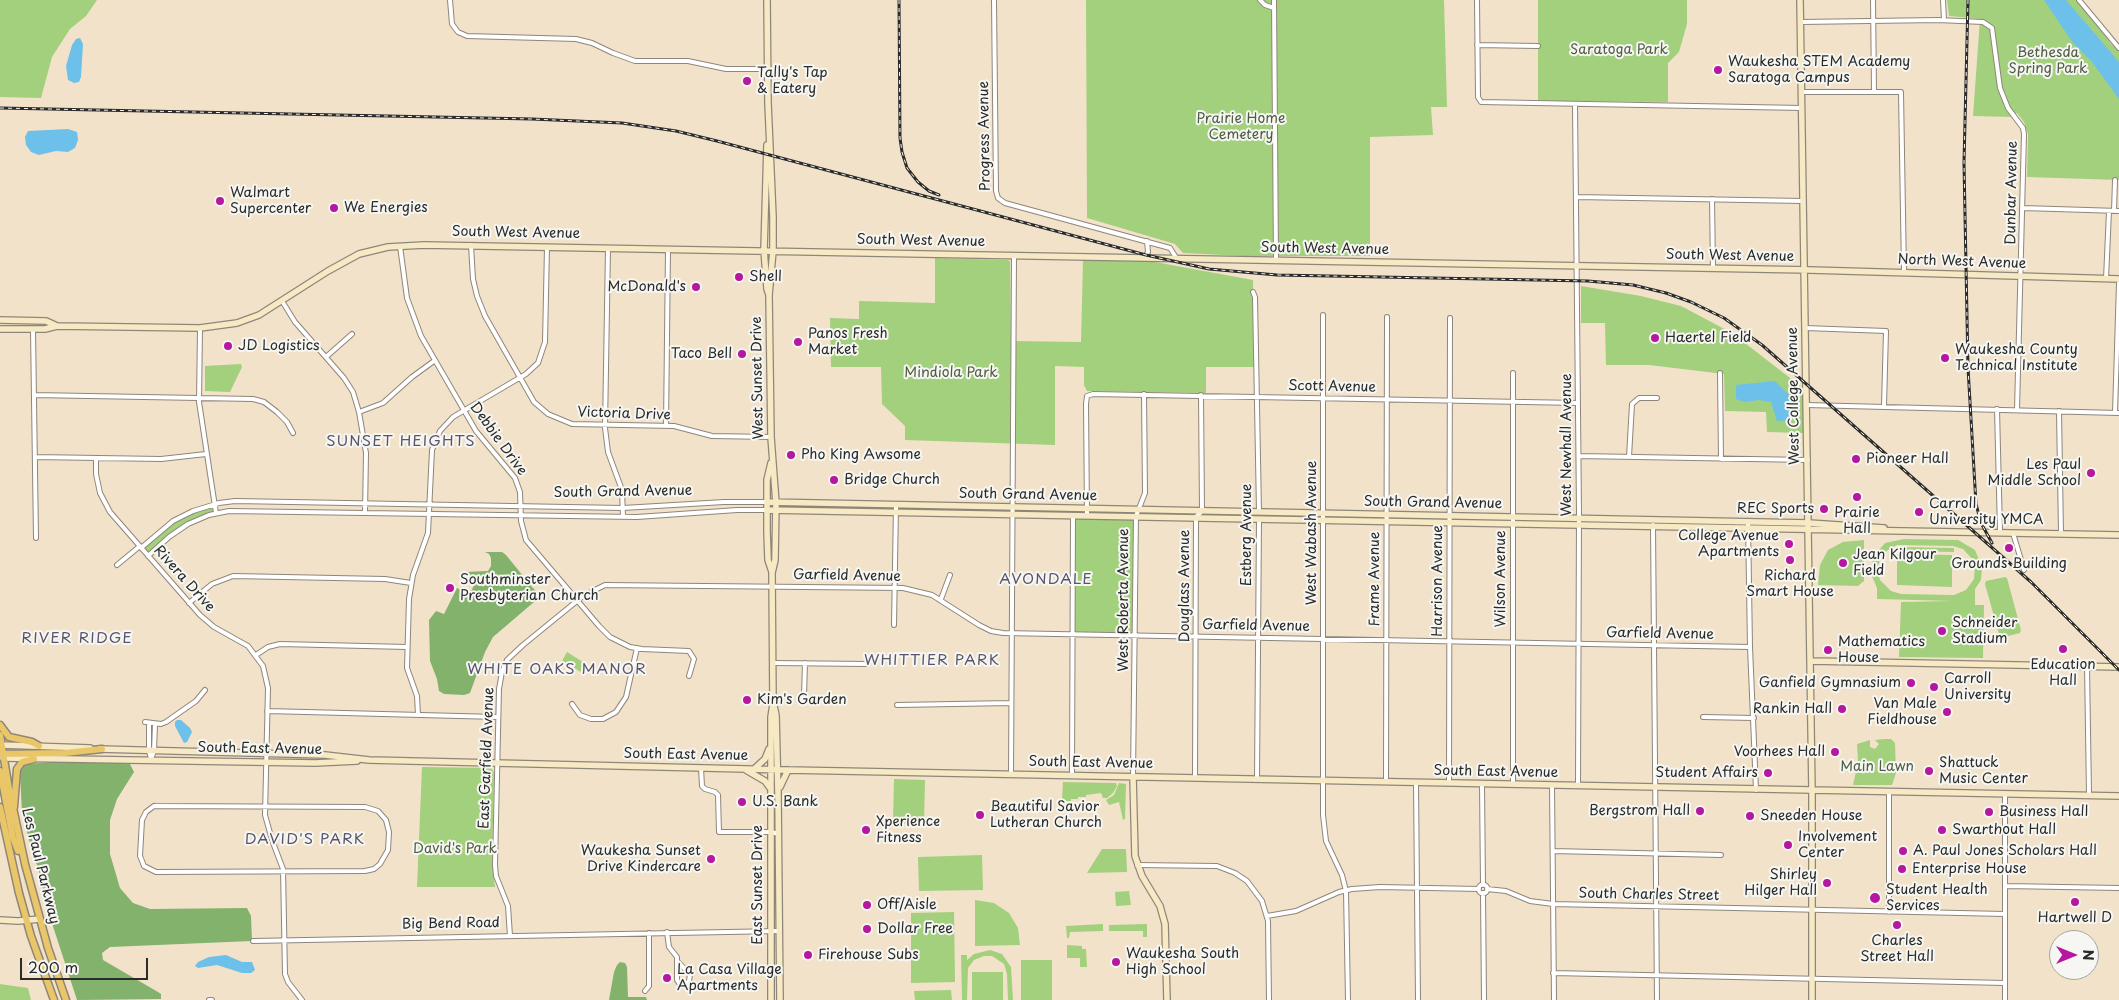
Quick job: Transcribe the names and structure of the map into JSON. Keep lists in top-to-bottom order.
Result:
{
  "streets": {
    "main road": ["Les Paul Parkway"],
    "street": [
      "Progress Avenue",
      "Dunbar Avenue",
      "South West Avenue",
      "North West Avenue",
      "West Sunset Drive",
      "Scott Avenue",
      "West College Avenue",
      "Victoria Drive",
      "Debbie Drive",
      "West Newhall Avenue",
      "South Grand Avenue",
      "West Wabash Avenue",
      "Estberg Avenue",
      "Garfield Avenue",
      "Rivera Drive",
      "Frame Avenue",
      "Wilson Avenue",
      "Harrison Avenue",
      "Douglass Avenue",
      "West Roberta Avenue",
      "South East Avenue",
      "East Garfield Avenue",
      "East Sunset Drive",
      "South Charles Street",
      "Big Bend Road"
    ]
  },
  "crossings": [
    ["Progress Avenue", "South West Avenue"],
    ["Dunbar Avenue", "North West Avenue"],
    ["Dunbar Avenue", "West College Avenue"],
    ["South West Avenue", "North West Avenue"],
    ["South West Avenue", "West Sunset Drive"],
    ["South West Avenue", "West College Avenue"],
    ["South West Avenue", "Victoria Drive"],
    ["South West Avenue", "Debbie Drive"],
    ["South West Avenue", "West Newhall Avenue"],
    ["North West Avenue", "West College Avenue"],
    ["West Sunset Drive", "Victoria Drive"],
    ["West Sunset Drive", "South Grand Avenue"],
    ["West Sunset Drive", "Garfield Avenue"],
    ["West Sunset Drive", "South East Avenue"],
    ["West Sunset Drive", "East Garfield Avenue"],
    ["West Sunset Drive", "East Sunset Drive"],
    ["Scott Avenue", "West Newhall Avenue"],
    ["Scott Avenue", "South Grand Avenue"],
    ["Scott Avenue", "West Wabash Avenue"],
    ["Scott Avenue", "Estberg Avenue"],
    ["Scott Avenue", "Frame Avenue"],
    ["Scott Avenue", "Wilson Avenue"],
    ["Scott Avenue", "Harrison Avenue"],
    ["Scott Avenue", "Douglass Avenue"],
    ["Scott Avenue", "West Roberta Avenue"],
    ["West College Avenue", "South Grand Avenue"],
    ["West College Avenue", "South East Avenue"],
    ["West College Avenue", "South Charles Street"],
    ["Debbie Drive", "South Grand Avenue"],
    ["Debbie Drive", "East Garfield Avenue"],
    ["West Newhall Avenue", "South Grand Avenue"],
    ["West Newhall Avenue", "Garfield Avenue"],
    ["West Newhall Avenue", "South East Avenue"],
    ["South Grand Avenue", "West Wabash Avenue"],
    ["South Grand Avenue", "Estberg Avenue"],
    ["South Grand Avenue", "Rivera Drive"],
    ["South Grand Avenue", "Frame Avenue"],
    ["South Grand Avenue", "Wilson Avenue"],
    ["South Grand Avenue", "Harrison Avenue"],
    ["South Grand Avenue", "Douglass Avenue"],
    ["South Grand Avenue", "West Roberta Avenue"],
    ["West Wabash Avenue", "Garfield Avenue"],
    ["West Wabash Avenue", "South East Avenue"],
    ["Estberg Avenue", "Garfield Avenue"],
    ["Estberg Avenue", "South East Avenue"],
    ["Garfield Avenue", "Frame Avenue"],
    ["Garfield Avenue", "Wilson Avenue"],
    ["Garfield Avenue", "Harrison Avenue"],
    ["Garfield Avenue", "Douglass Avenue"],
    ["Garfield Avenue", "West Roberta Avenue"],
    ["Garfield Avenue", "East Garfield Avenue"],
    ["Rivera Drive", "South East Avenue"],
    ["Rivera Drive", "Big Bend Road"],
    ["Frame Avenue", "South East Avenue"],
    ["Wilson Avenue", "South East Avenue"],
    ["Harrison Avenue", "South East Avenue"],
    ["Douglass Avenue", "South East Avenue"],
    ["West Roberta Avenue", "South East Avenue"],
    ["South East Avenue", "East Garfield Avenue"],
    ["South East Avenue", "Les Paul Parkway"],
    ["South East Avenue", "East Sunset Drive"],
    ["East Garfield Avenue", "Big Bend Road"],
    ["East Sunset Drive", "Big Bend Road"]
  ],
  "districts": [
    "SUNSET HEIGHTS",
    "AVONDALE",
    "RIVER RIDGE",
    "WHITTIER PARK",
    "WHITE OAKS MANOR",
    "DAVID'S PARK"
  ],
  "parks": [
    "Saratoga Park",
    "Bethesda Spring Park",
    "Prairie Home Cemetery",
    "Mindiola Park",
    "Main Lawn",
    "David's Park"
  ],
  "places": [
    "Waukesha STEM Academy Saratoga Campus",
    "Tally's Tap & Eatery",
    "Walmart Supercenter",
    "We Energies",
    "Shell",
    "McDonald's",
    "Haertel Field",
    "Panos Fresh Market",
    "JD Logistics",
    "Taco Bell",
    "Waukesha County Technical Institute",
    "Pho King Awsome",
    "Pioneer Hall",
    "Les Paul Middle School",
    "Bridge Church",
    "Prairie Hall",
    "REC Sports",
    "Carroll University YMCA",
    "College Avenue Apartments",
    "Grounds Building",
    "Richard Smart House",
    "Jean Kilgour Field",
    "Southminster Presbyterian Church",
    "Schneider Stadium",
    "Education Hall",
    "Mathematics House",
    "Ganfield Gymnasium",
    "Carroll University",
    "Kim's Garden",
    "Rankin Hall",
    "Van Male Fieldhouse",
    "Voorhees Hall",
    "Shattuck Music Center",
    "Student Affairs",
    "U.S. Bank",
    "Bergstrom Hall",
    "Business Hall",
    "Beautiful Savior Lutheran Church",
    "Sneeden House",
    "Xperience Fitness",
    "Swarthout Hall",
    "Involvement Center",
    "A. Paul Jones Scholars Hall",
    "Waukesha Sunset Drive Kindercare",
    "Enterprise House",
    "Shirley Hilger Hall",
    "Student Health Services",
    "Hartwell D",
    "Off/Aisle",
    "Charles Street Hall",
    "Dollar Free",
    "Firehouse Subs",
    "Waukesha South High School",
    "La Casa Village Apartments"
  ],
  "scale_bar": "200 m",
  "north": "right"
}
